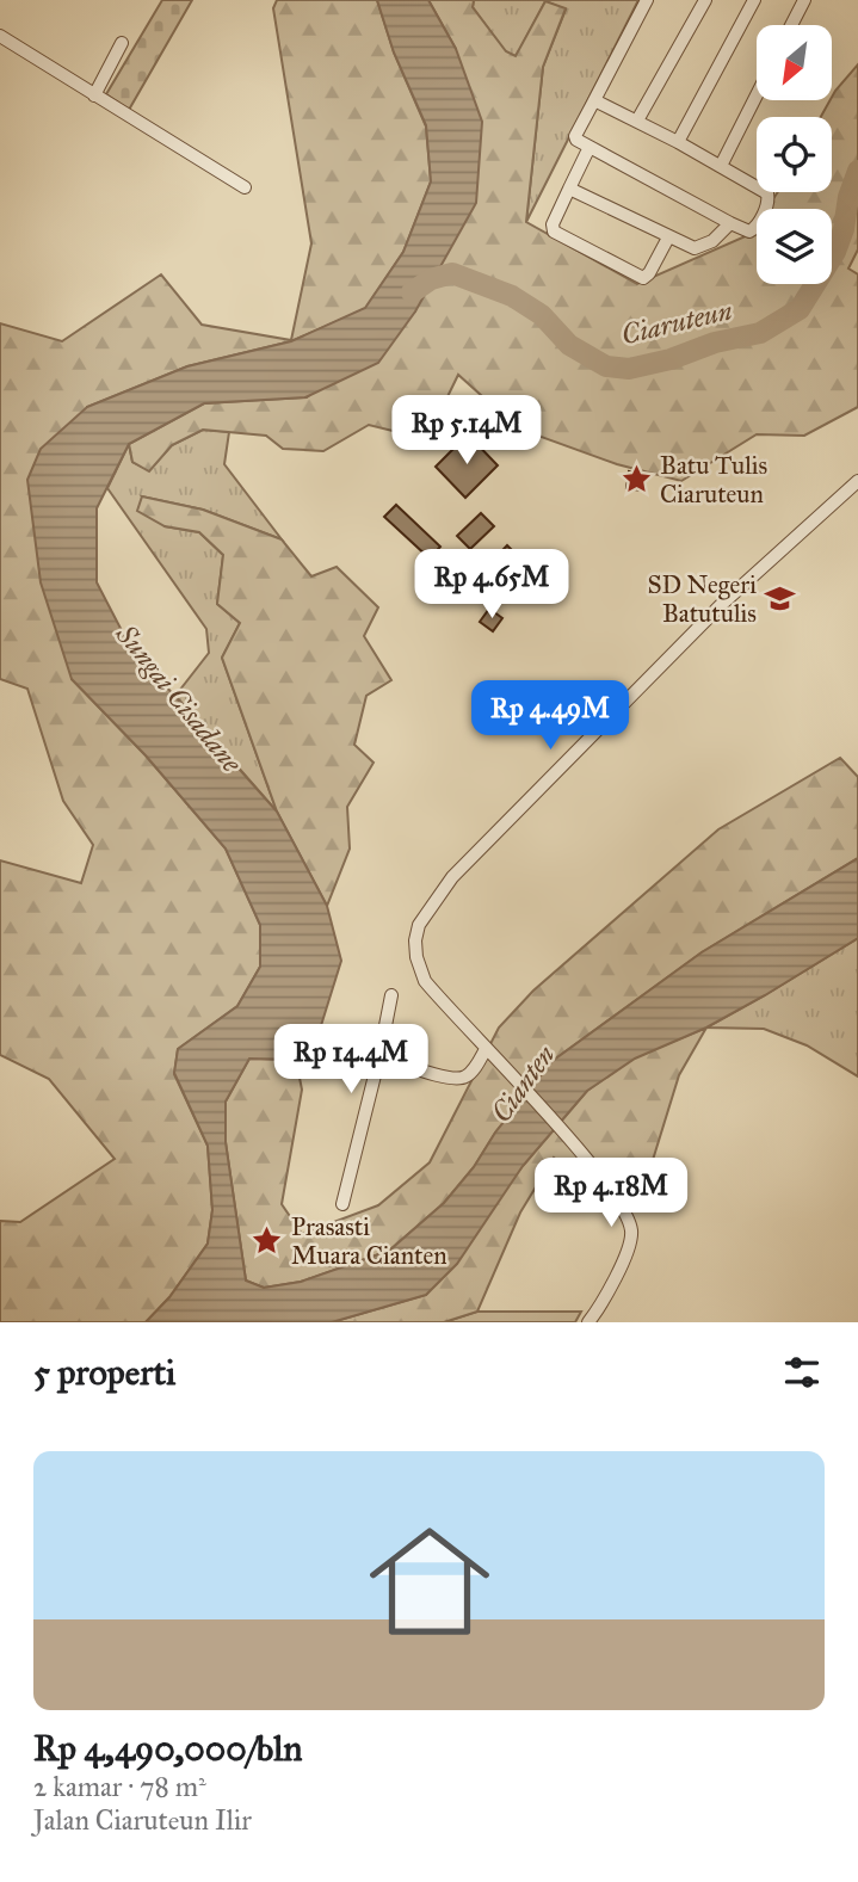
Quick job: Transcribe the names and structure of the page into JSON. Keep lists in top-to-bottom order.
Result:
{
  "water": ["Ciaruteun", "Sungai Cisadane", "Cianten"],
  "places": {
    "place": ["Batu Tulis Ciaruteun", "Prasasti Muara Cianten"],
    "school or university": ["SD Negeri Batutulis"]
  },
  "north": "bottom left",
  "page": {
    "price": [
      "Rp 5.14M",
      "Rp 4.65M",
      "Rp 4.49M",
      "Rp 14.4M",
      "Rp 4.18M"
    ],
    "heading": "5 properti",
    "list": [
      {
        "name": "Rp 4,490,000/bln",
        "note": "2 kamar · 78 m² · Jalan Ciaruteun Ilir"
      }
    ]
  }
}
